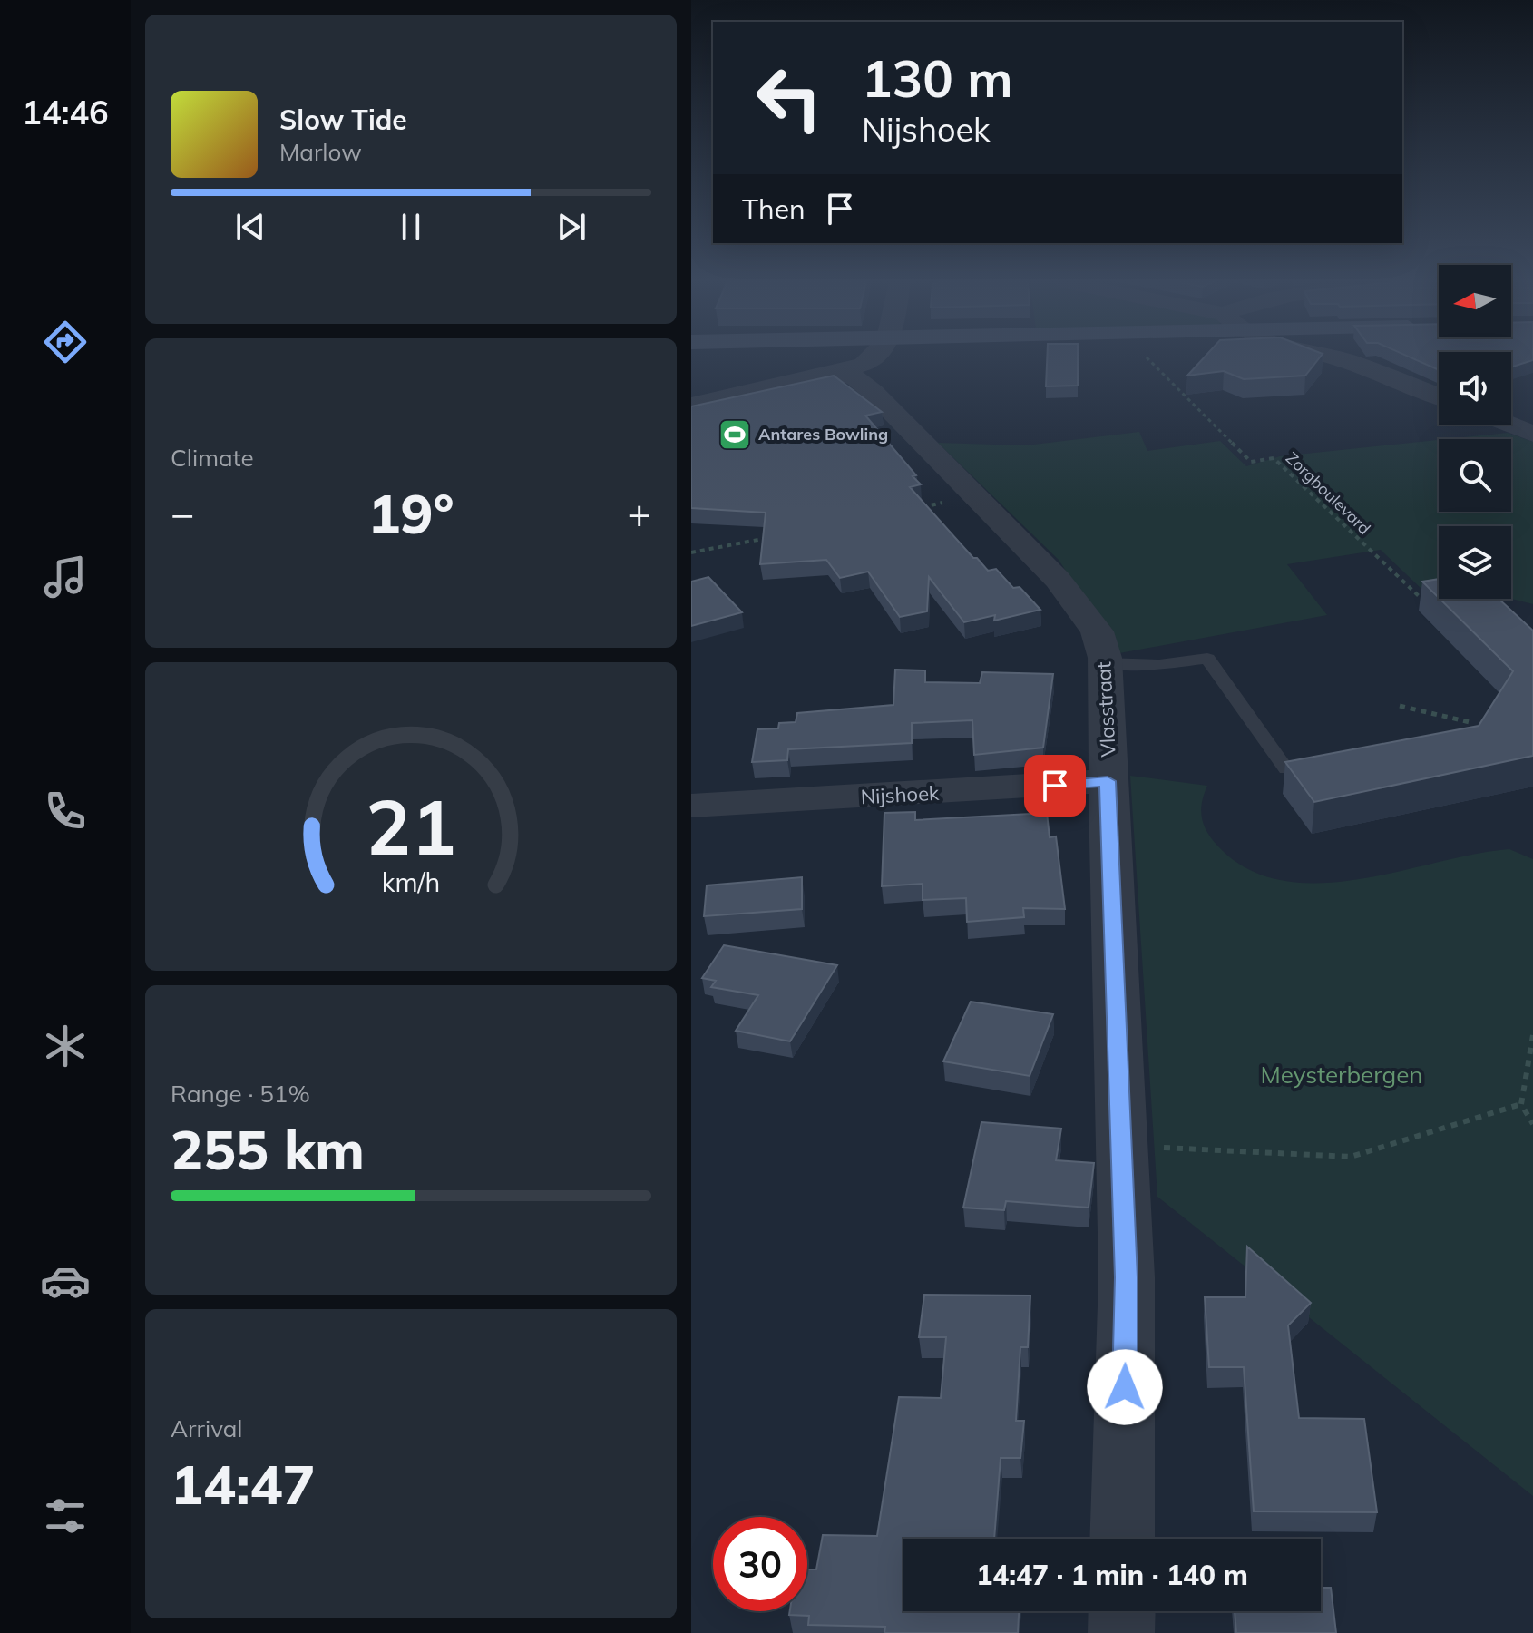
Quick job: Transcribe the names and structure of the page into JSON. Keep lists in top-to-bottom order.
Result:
{
  "streets": {
    "street": ["Vlasstraat", "Nijshoek"],
    "path": ["Zorgboulevard"]
  },
  "crossings": [
    ["Vlasstraat", "Nijshoek"]
  ],
  "parks": ["Meysterbergen"],
  "places": {
    "sports": ["Antares Bowling"]
  },
  "north": "left",
  "page": {
    "tabs": "14:46",
    "turn": ["130 m", "Nijshoek"],
    "song": ["Slow Tide", "Marlow"],
    "then": "Then",
    "tile": [
      "Climate",
      ["Range · 51%", "255 km"],
      ["Arrival", "14:47"]
    ],
    "heat": ["−", "19°", "+"],
    "limit": "30",
    "trip": "14:47 · 1 min · 140 m",
    "gauge": ["21", "km/h"]
  }
}
